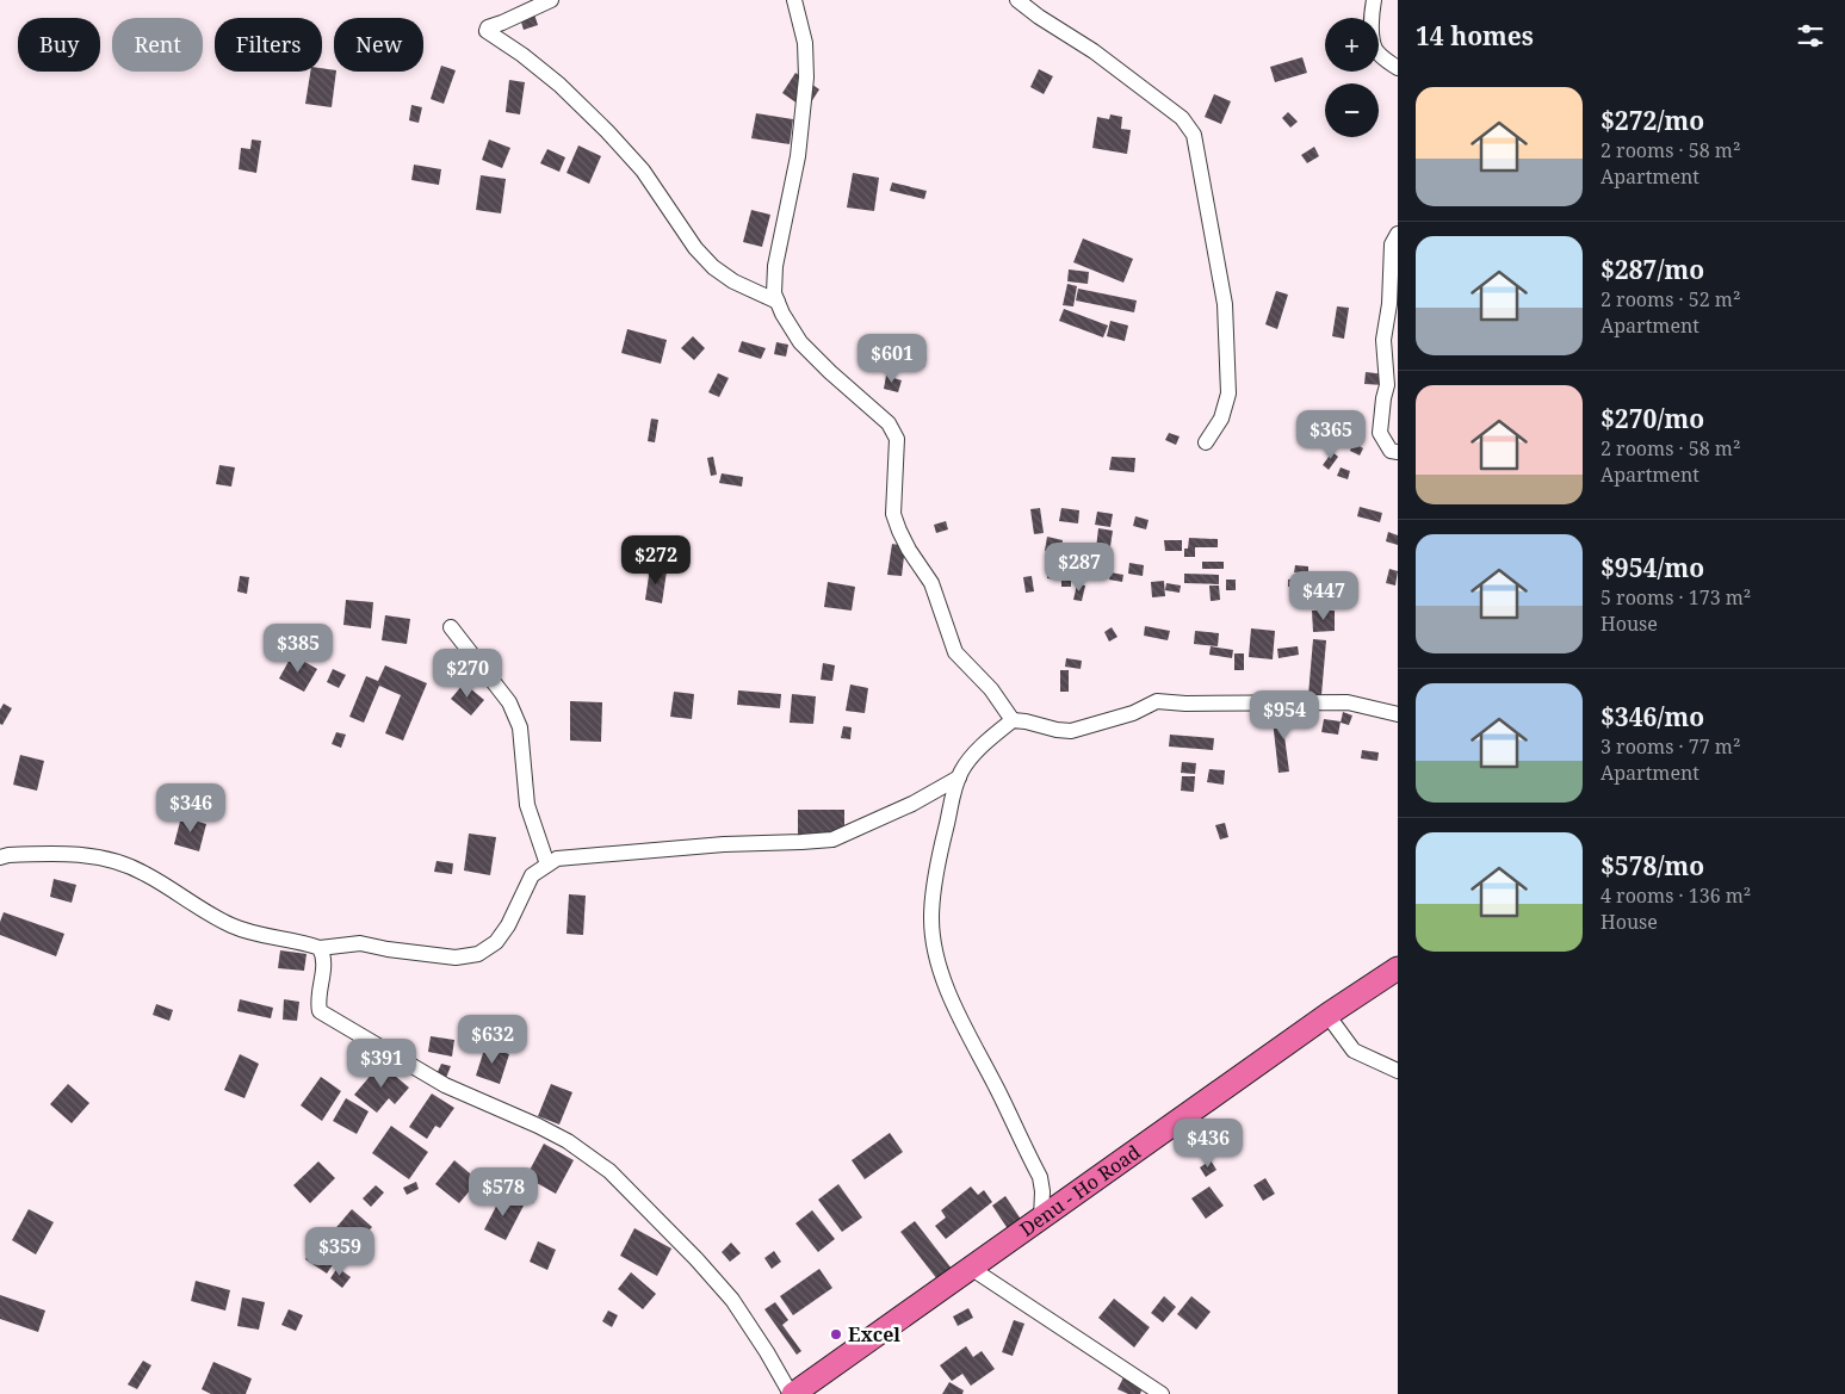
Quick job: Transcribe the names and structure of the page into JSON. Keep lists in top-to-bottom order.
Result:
{
  "streets": {
    "main road": ["Denu - Ho Road"]
  },
  "places": ["Excel"],
  "page": {
    "heading": "14 homes",
    "map_buttons": ["+", "−"],
    "chip": [
      "Buy",
      "Rent",
      "Filters",
      "New"
    ],
    "list": [
      {
        "name": "$272/mo",
        "note": "2 rooms · 58 m² · Apartment"
      },
      {
        "name": "$287/mo",
        "note": "2 rooms · 52 m² · Apartment"
      },
      {
        "name": "$270/mo",
        "note": "2 rooms · 58 m² · Apartment"
      },
      {
        "name": "$954/mo",
        "note": "5 rooms · 173 m² · House"
      },
      {
        "name": "$346/mo",
        "note": "3 rooms · 77 m² · Apartment"
      },
      {
        "name": "$578/mo",
        "note": "4 rooms · 136 m² · House"
      }
    ],
    "price": [
      "$601",
      "$365",
      "$272",
      "$287",
      "$447",
      "$385",
      "$270",
      "$954",
      "$346",
      "$632",
      "$391",
      "$436",
      "$578",
      "$359"
    ]
  }
}
